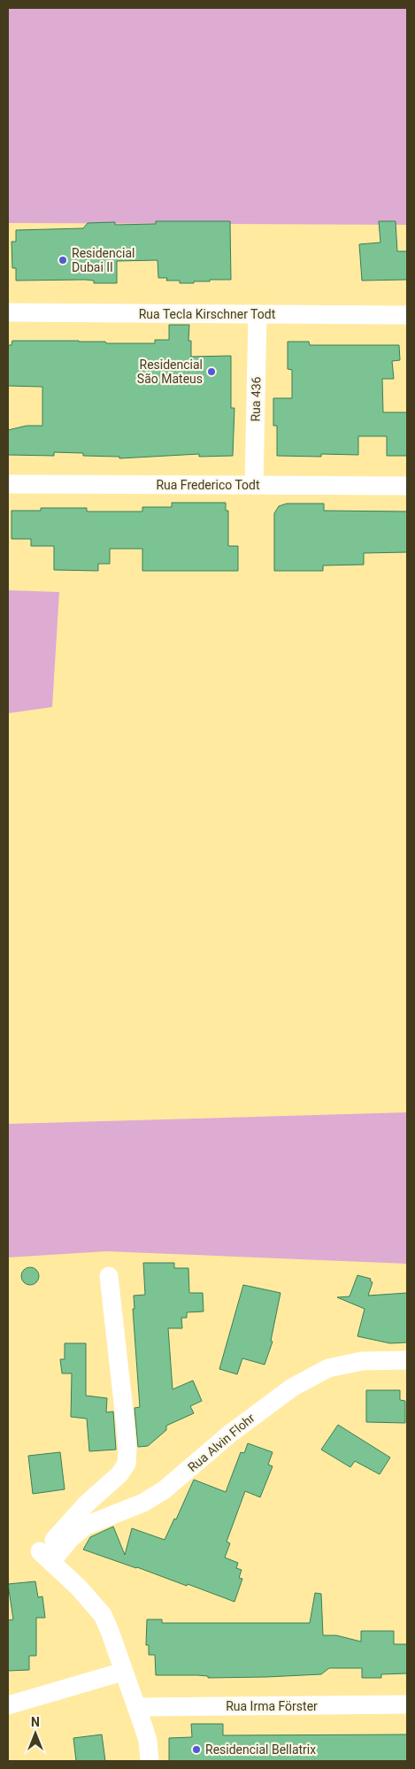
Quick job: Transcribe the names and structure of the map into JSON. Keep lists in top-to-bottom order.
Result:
{
  "streets": {
    "street": [
      "Rua Tecla Kirschner Todt",
      "Rua 436",
      "Rua Frederico Todt",
      "Rua Alvin Flohr",
      "Rua Irma Förster"
    ]
  },
  "crossings": [
    ["Rua Tecla Kirschner Todt", "Rua 436"],
    ["Rua 436", "Rua Frederico Todt"]
  ],
  "places": ["Residencial Dubai II", "Residencial São Mateus", "Residencial Bellatrix"],
  "north": "top"
}
